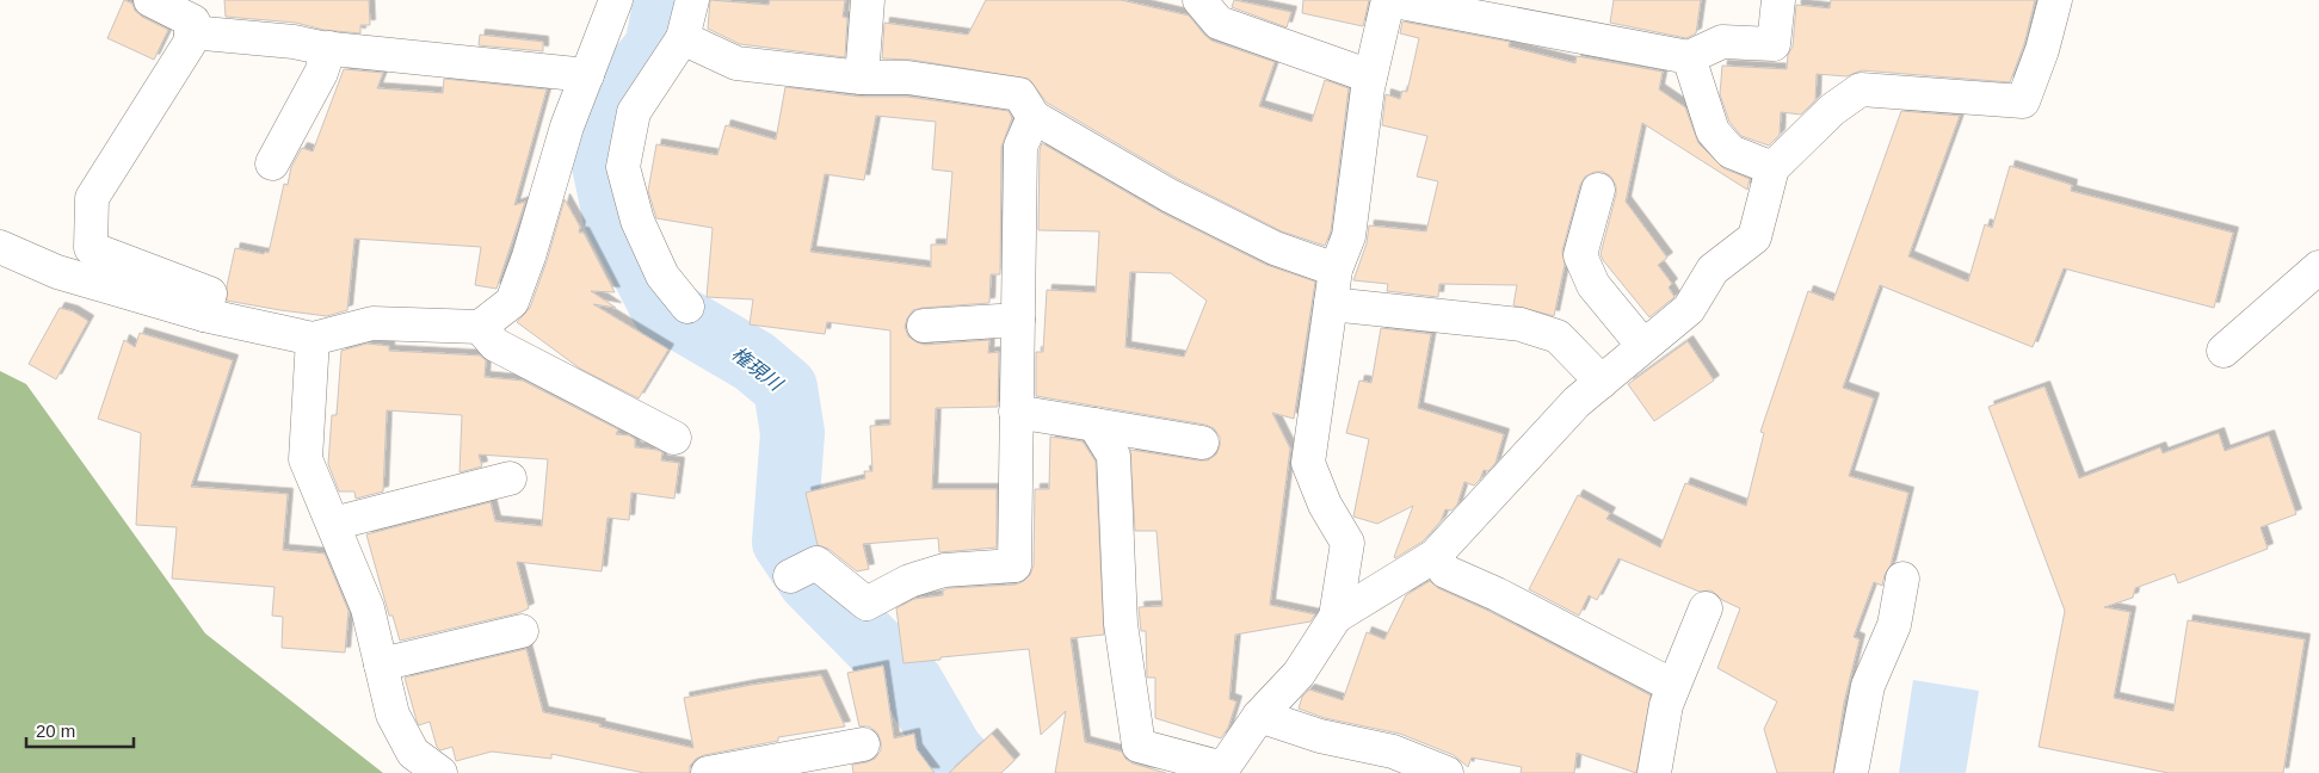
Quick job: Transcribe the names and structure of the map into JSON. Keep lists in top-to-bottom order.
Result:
{
  "water": ["権現川"],
  "scale_bar": "20 m"
}
